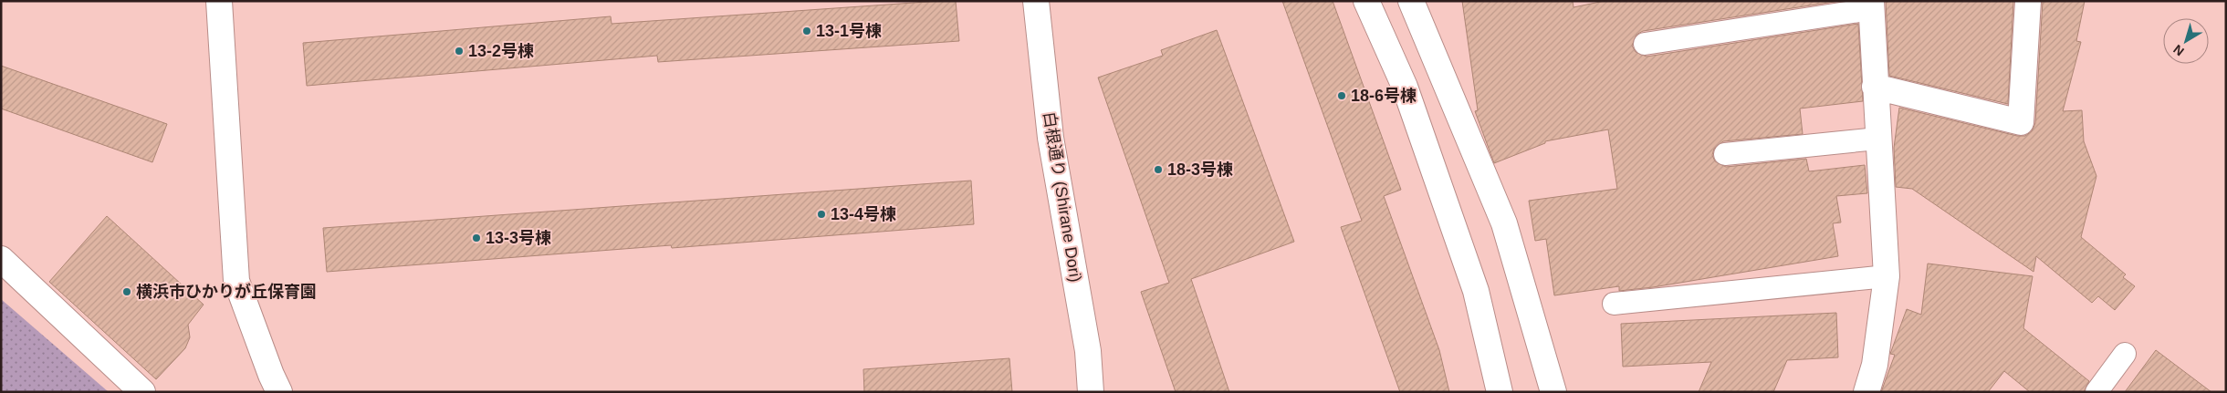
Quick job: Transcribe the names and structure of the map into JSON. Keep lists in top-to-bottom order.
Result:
{
  "streets": {
    "street": ["白根通り (Shirane Dori)"]
  },
  "places": [
    "13-1号棟",
    "13-2号棟",
    "18-6号棟",
    "18-3号棟",
    "13-4号棟",
    "13-3号棟",
    "横浜市ひかりが丘保育園"
  ],
  "north": "bottom left"
}
